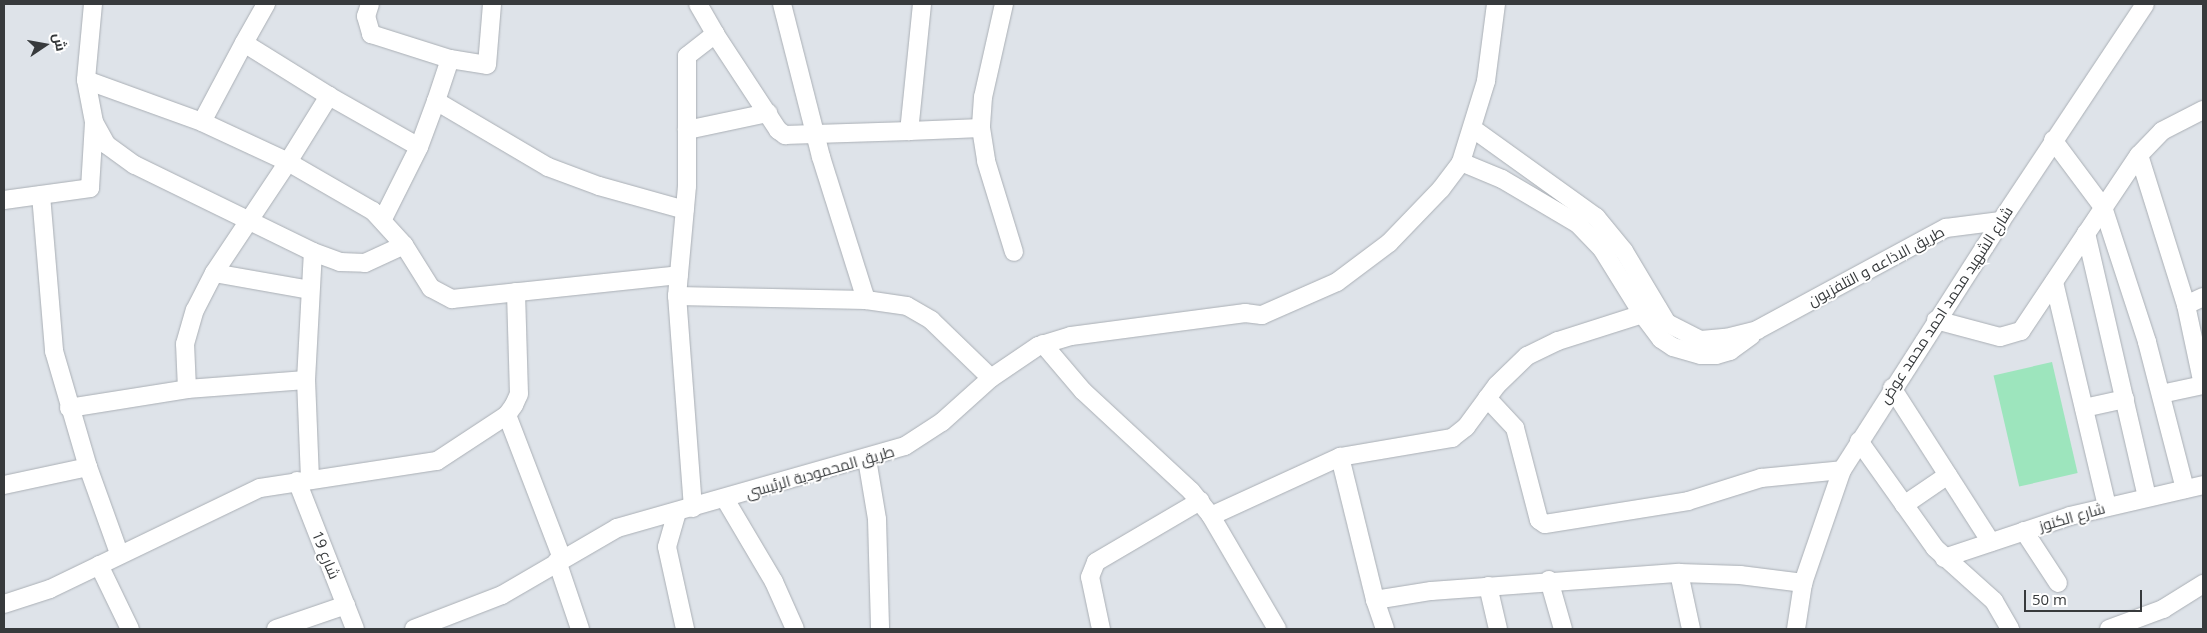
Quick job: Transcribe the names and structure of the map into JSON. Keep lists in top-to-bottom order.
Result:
{
  "streets": {
    "street": [
      "طريق الاذاعه و التلفزيون",
      "شارع الشهيد محمد احمد محمد عوض",
      "طريق المحمودية الرئيسى",
      "شارع الكنوز",
      "شارع 19"
    ]
  },
  "crossings": [
    ["طريق الاذاعه و التلفزيون", "شارع الشهيد محمد احمد محمد عوض"],
    ["طريق الاذاعه و التلفزيون", "طريق المحمودية الرئيسى"]
  ],
  "scale_bar": "50 m",
  "north": "right"
}
